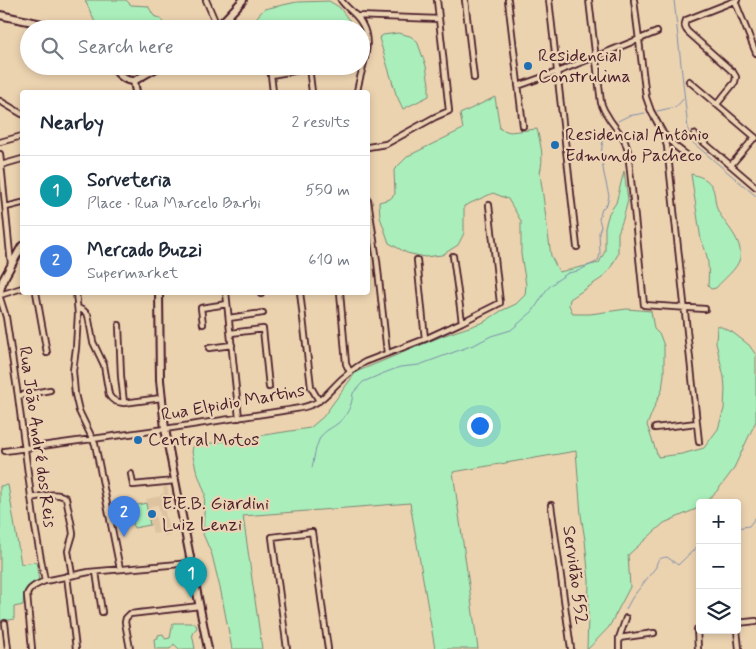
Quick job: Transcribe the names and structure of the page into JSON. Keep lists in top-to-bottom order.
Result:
{
  "streets": {
    "street": ["Rua Elpidio Martins", "Rua João André dos Reis", "Servidão 552"]
  },
  "crossings": [
    ["Rua Elpidio Martins", "Rua João André dos Reis"]
  ],
  "places": [
    "Residencial Construlima",
    "Residencial Antônio Edmundo Pacheco",
    "Central Motos",
    "E.E.B. Giardini Luiz Lenzi"
  ],
  "page": {
    "search": "Search here",
    "heading": ["Nearby", "2 results"],
    "list": [
      {
        "mark": "1",
        "name": "Sorveteria",
        "note": "Place · Rua Marcelo Barbi",
        "value": "550 m"
      },
      {
        "mark": "2",
        "name": "Mercado Buzzi",
        "note": "Supermarket",
        "value": "610 m"
      }
    ],
    "pins": ["2", "1"],
    "map_buttons": ["+", "−"]
  }
}
